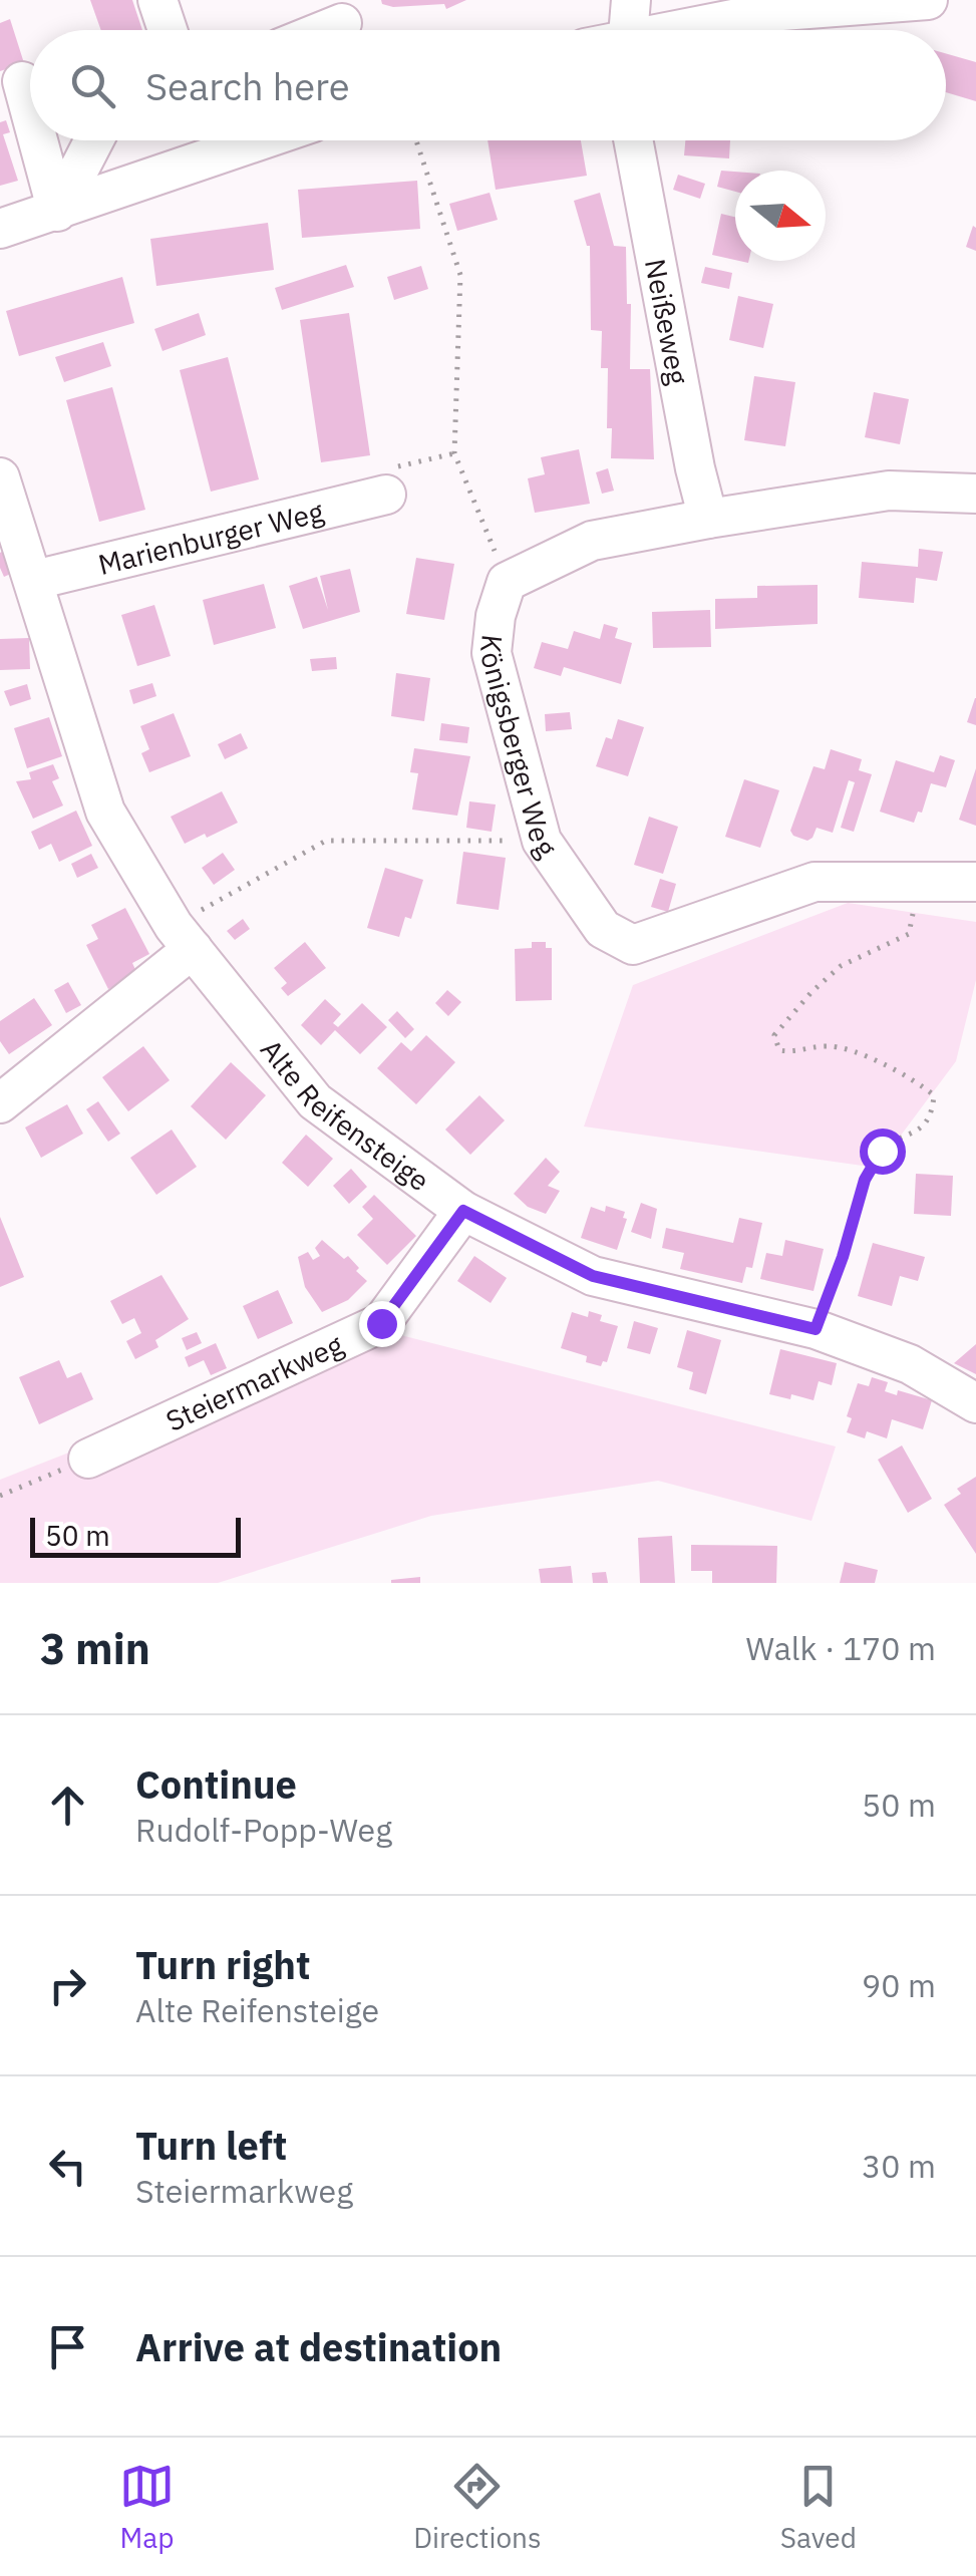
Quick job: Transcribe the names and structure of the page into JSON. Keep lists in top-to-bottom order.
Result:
{
  "streets": {
    "street": [
      "Neißeweg",
      "Marienburger Weg",
      "Königsberger Weg",
      "Alte Reifensteige",
      "Steiermarkweg"
    ]
  },
  "crossings": [
    ["Marienburger Weg", "Alte Reifensteige"],
    ["Alte Reifensteige", "Steiermarkweg"]
  ],
  "scale_bar": "50 m",
  "north": "right",
  "page": {
    "search": "Search here",
    "scale": "50 m",
    "heading": ["3 min", "Walk · 170 m"],
    "list": [
      ["Continue", "Rudolf-Popp-Weg", "50 m"],
      ["Turn right", "Alte Reifensteige", "90 m"],
      ["Turn left", "Steiermarkweg", "30 m"],
      "Arrive at destination"
    ],
    "nav": ["Map", "Directions", "Saved"]
  }
}
